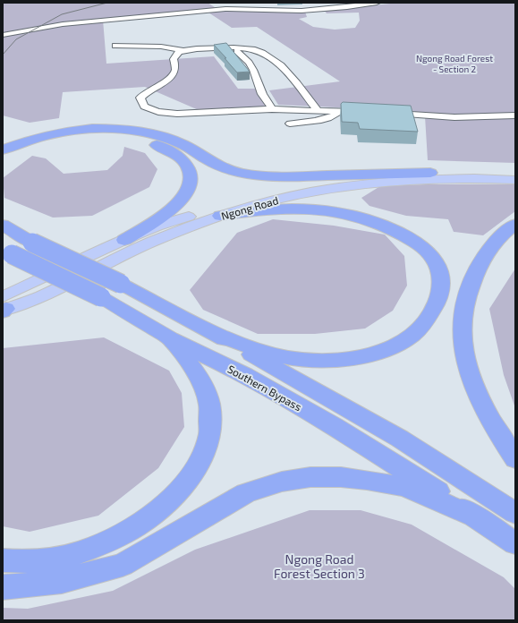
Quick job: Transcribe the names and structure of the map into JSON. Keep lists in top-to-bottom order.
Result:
{
  "streets": {
    "highway": ["Southern Bypass"],
    "main road": ["Ngong Road"]
  },
  "parks": ["Ngong Road Forest - Section 2", "Ngong Road Forest Section 3"]
}
